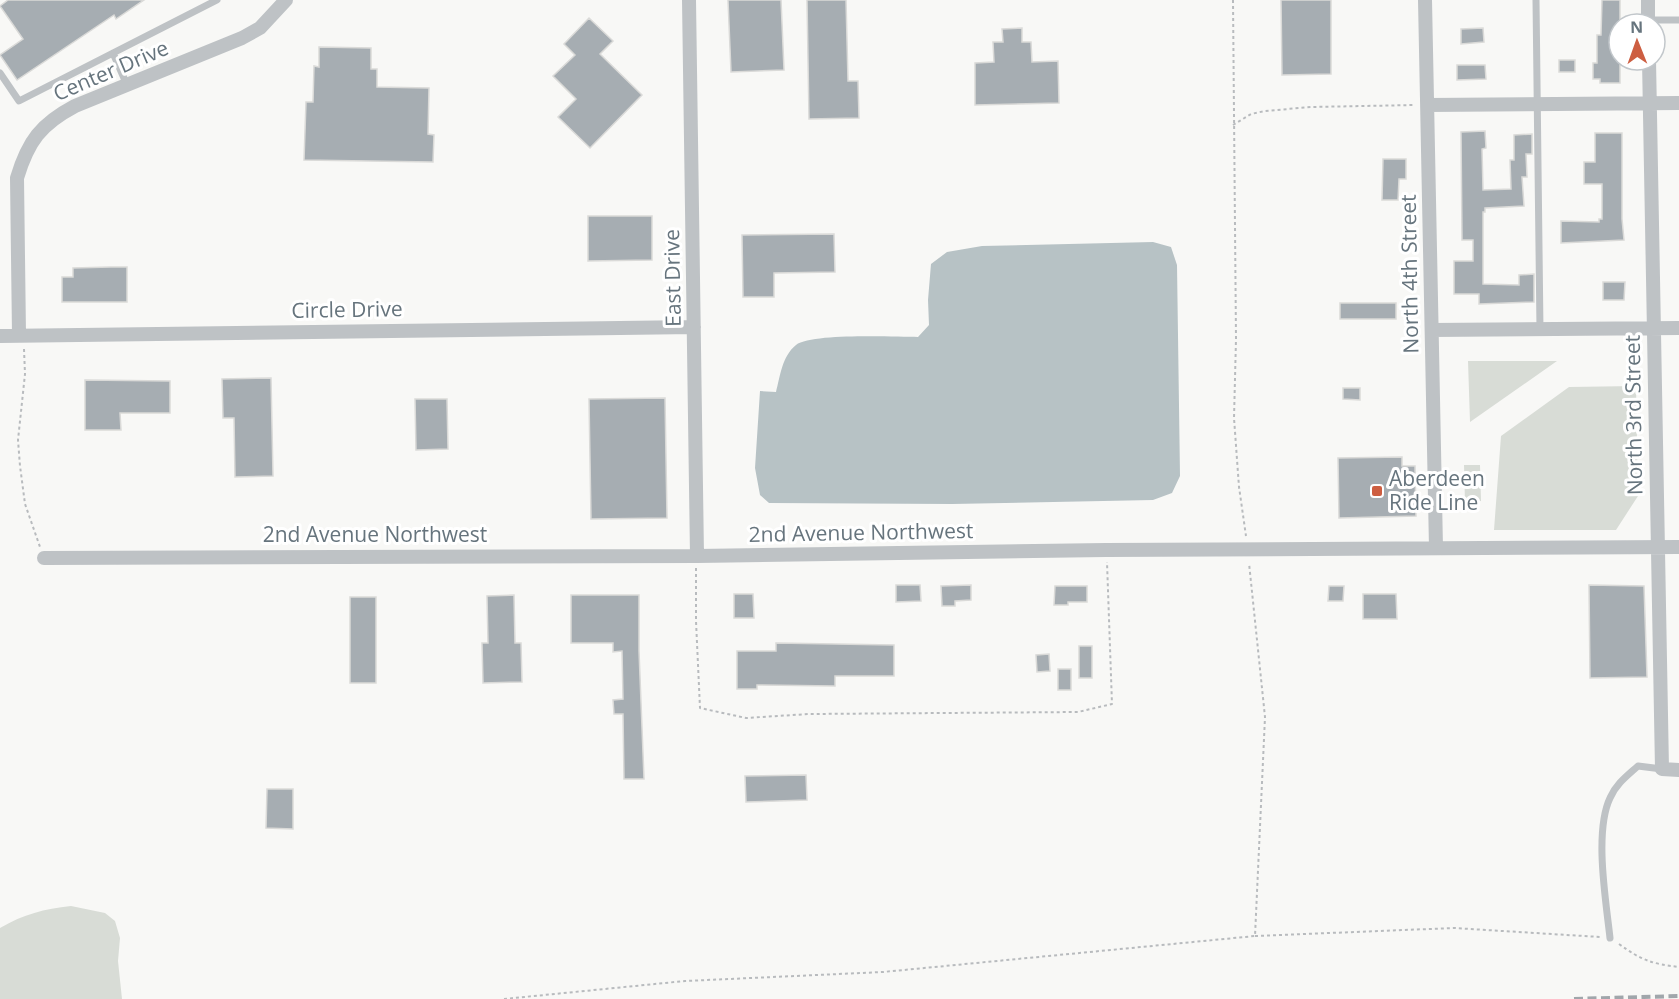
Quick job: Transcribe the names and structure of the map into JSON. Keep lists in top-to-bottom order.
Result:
{
  "streets": {
    "street": [
      "Center Drive",
      "North 4th Street",
      "East Drive",
      "Circle Drive",
      "North 3rd Street",
      "2nd Avenue Northwest"
    ]
  },
  "crossings": [
    ["Center Drive", "Circle Drive"],
    ["North 4th Street", "2nd Avenue Northwest"],
    ["East Drive", "Circle Drive"],
    ["East Drive", "2nd Avenue Northwest"],
    ["North 3rd Street", "2nd Avenue Northwest"]
  ],
  "places": {
    "transit": ["Aberdeen Ride Line"]
  },
  "north": "top"
}
